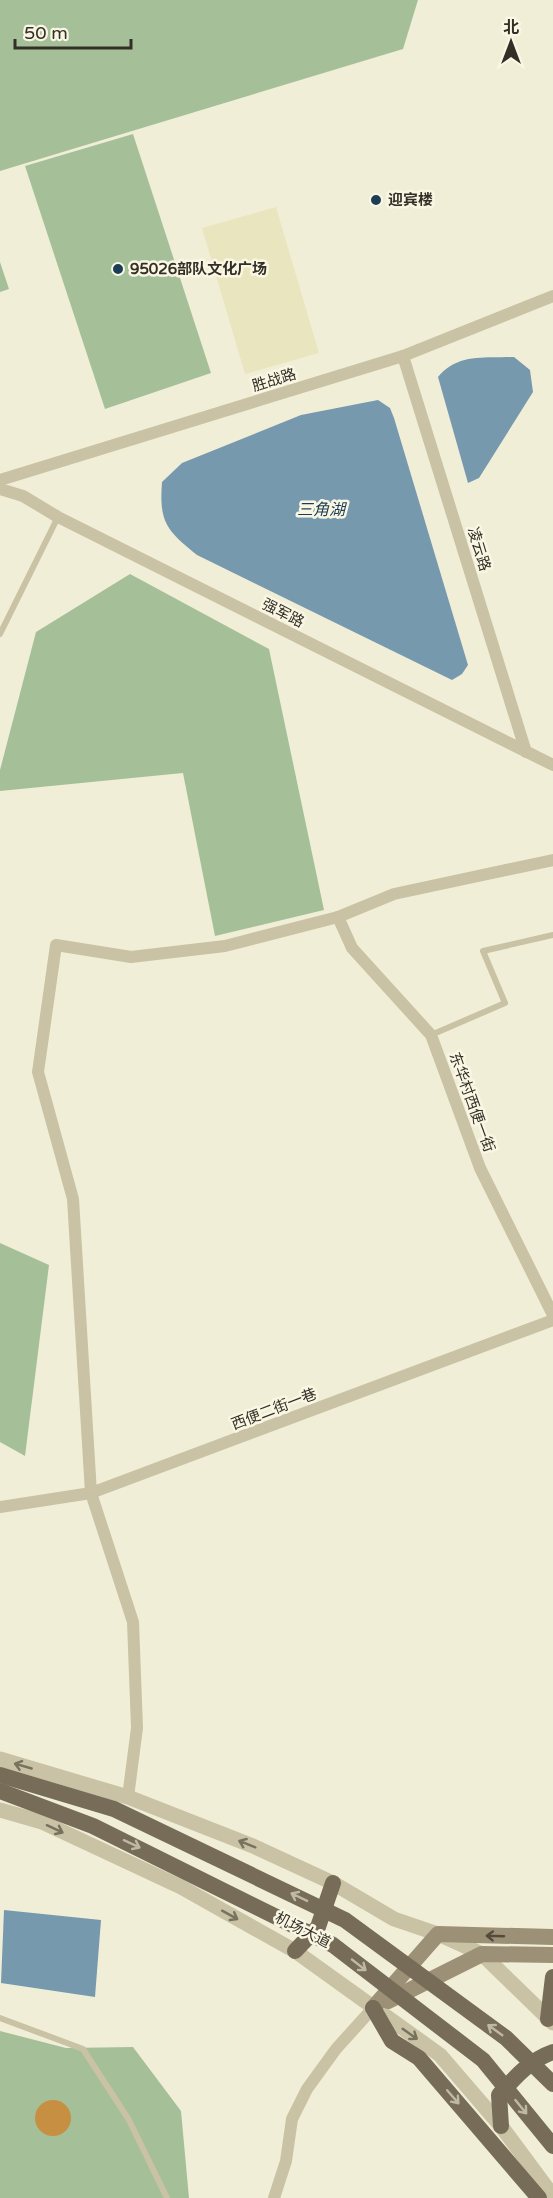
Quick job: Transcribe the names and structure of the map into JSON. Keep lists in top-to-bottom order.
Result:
{
  "streets": {
    "main road": ["机场大道"],
    "street": [
      "胜战路",
      "凌云路",
      "强军路",
      "东华村西便一街",
      "西便二街一巷"
    ]
  },
  "crossings": [
    ["胜战路", "凌云路"],
    ["凌云路", "强军路"]
  ],
  "water": ["三角湖"],
  "places": ["迎宾楼", "95026部队文化广场"],
  "scale_bar": "50 m",
  "north": "top"
}
